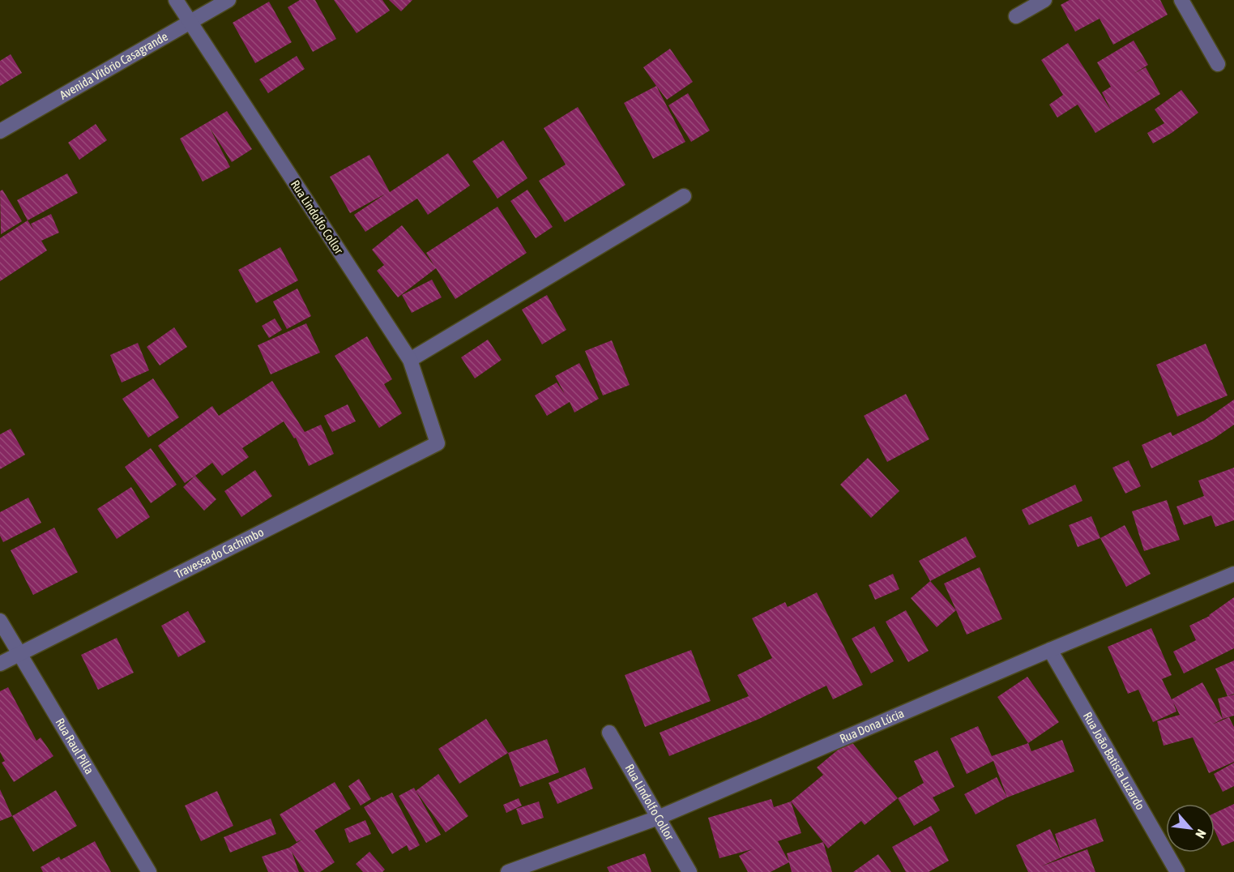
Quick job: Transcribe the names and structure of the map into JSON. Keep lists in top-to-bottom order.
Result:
{
  "streets": {
    "street": [
      "Avenida Vitório Casagrande",
      "Rua Lindolfo Collor",
      "Travessa do Cachimbo",
      "Rua Dona Lúcia",
      "Rua Raul Pilla",
      "Rua João Batista Luzardo"
    ]
  },
  "crossings": [
    ["Avenida Vitório Casagrande", "Rua Lindolfo Collor"],
    ["Rua Lindolfo Collor", "Travessa do Cachimbo"],
    ["Rua Lindolfo Collor", "Rua Dona Lúcia"],
    ["Travessa do Cachimbo", "Rua Raul Pilla"],
    ["Rua Dona Lúcia", "Rua João Batista Luzardo"]
  ],
  "north": "bottom right"
}
